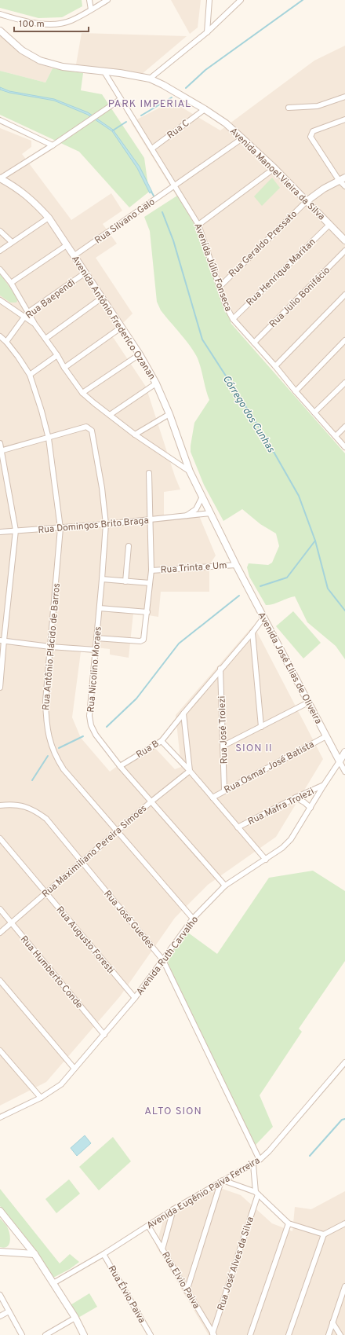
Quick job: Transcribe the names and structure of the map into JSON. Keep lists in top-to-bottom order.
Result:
{
  "streets": {
    "street": [
      "Rua C",
      "Avenida Manoel Vieira da Silva",
      "Rua Silvano Galo",
      "Rua Geraldo Pressato",
      "Avenida Júlio Fonseca",
      "Rua Henrique Maritan",
      "Rua Julio Bonifácio",
      "Rua Baependi",
      "Avenida Antônio Frederico Ozanan",
      "Rua Domingos Brito Braga",
      "Rua Trinta e Um",
      "Rua Antônio Plácido de Barros",
      "Avenida José Elias de Oliveira",
      "Rua Nicolino Moraes",
      "Rua José Trolezi",
      "Rua B",
      "Rua Osmar José Batista",
      "Rua Mafra Trolezi",
      "Rua Maximiliano Pereira Simoes",
      "Rua José Guedes",
      "Rua Augusto Foresti",
      "Avenida Ruth Carvalho",
      "Rua Humberto Conde",
      "Avenida Eugênio Paiva Ferreira",
      "Rua José Alves da Silva",
      "Rua Elvio Paiva",
      "Rua Élvio Paiva"
    ]
  },
  "crossings": [
    ["Rua C", "Avenida Manoel Vieira da Silva"],
    ["Rua C", "Avenida Júlio Fonseca"],
    ["Avenida Manoel Vieira da Silva", "Rua Silvano Galo"],
    ["Avenida Manoel Vieira da Silva", "Rua Geraldo Pressato"],
    ["Avenida Manoel Vieira da Silva", "Avenida Júlio Fonseca"],
    ["Avenida Manoel Vieira da Silva", "Rua Henrique Maritan"],
    ["Rua Silvano Galo", "Avenida Júlio Fonseca"],
    ["Rua Silvano Galo", "Avenida Antônio Frederico Ozanan"],
    ["Rua Geraldo Pressato", "Avenida Júlio Fonseca"],
    ["Avenida Júlio Fonseca", "Rua Henrique Maritan"],
    ["Avenida Júlio Fonseca", "Rua Julio Bonifácio"],
    ["Rua Baependi", "Avenida Antônio Frederico Ozanan"],
    ["Rua Baependi", "Rua Antônio Plácido de Barros"],
    ["Avenida Antônio Frederico Ozanan", "Rua Domingos Brito Braga"],
    ["Avenida Antônio Frederico Ozanan", "Rua Trinta e Um"],
    ["Avenida Antônio Frederico Ozanan", "Avenida José Elias de Oliveira"],
    ["Rua Domingos Brito Braga", "Rua Antônio Plácido de Barros"],
    ["Rua Domingos Brito Braga", "Rua Nicolino Moraes"],
    ["Rua Trinta e Um", "Avenida José Elias de Oliveira"],
    ["Rua Antônio Plácido de Barros", "Rua Nicolino Moraes"],
    ["Rua Antônio Plácido de Barros", "Rua Maximiliano Pereira Simoes"],
    ["Rua Antônio Plácido de Barros", "Avenida Ruth Carvalho"],
    ["Avenida José Elias de Oliveira", "Rua B"],
    ["Avenida José Elias de Oliveira", "Rua Osmar José Batista"],
    ["Avenida José Elias de Oliveira", "Avenida Ruth Carvalho"],
    ["Rua Nicolino Moraes", "Rua B"],
    ["Rua Nicolino Moraes", "Rua Maximiliano Pereira Simoes"],
    ["Rua Nicolino Moraes", "Avenida Ruth Carvalho"],
    ["Rua José Trolezi", "Rua B"],
    ["Rua José Trolezi", "Rua Osmar José Batista"],
    ["Rua Mafra Trolezi", "Avenida Ruth Carvalho"],
    ["Rua Maximiliano Pereira Simoes", "Rua José Guedes"],
    ["Rua Maximiliano Pereira Simoes", "Rua Augusto Foresti"],
    ["Rua Maximiliano Pereira Simoes", "Rua Humberto Conde"],
    ["Rua José Guedes", "Avenida Ruth Carvalho"],
    ["Rua José Guedes", "Avenida Eugênio Paiva Ferreira"],
    ["Rua Augusto Foresti", "Avenida Ruth Carvalho"],
    ["Avenida Ruth Carvalho", "Rua Humberto Conde"],
    ["Avenida Eugênio Paiva Ferreira", "Rua Elvio Paiva"],
    ["Avenida Eugênio Paiva Ferreira", "Rua Élvio Paiva"],
    ["Rua José Alves da Silva", "Rua Elvio Paiva"]
  ],
  "districts": ["PARK IMPERIAL", "SION II", "ALTO SION"],
  "water": ["Córrego dos Cunhas"],
  "scale_bar": "100 m"
}
